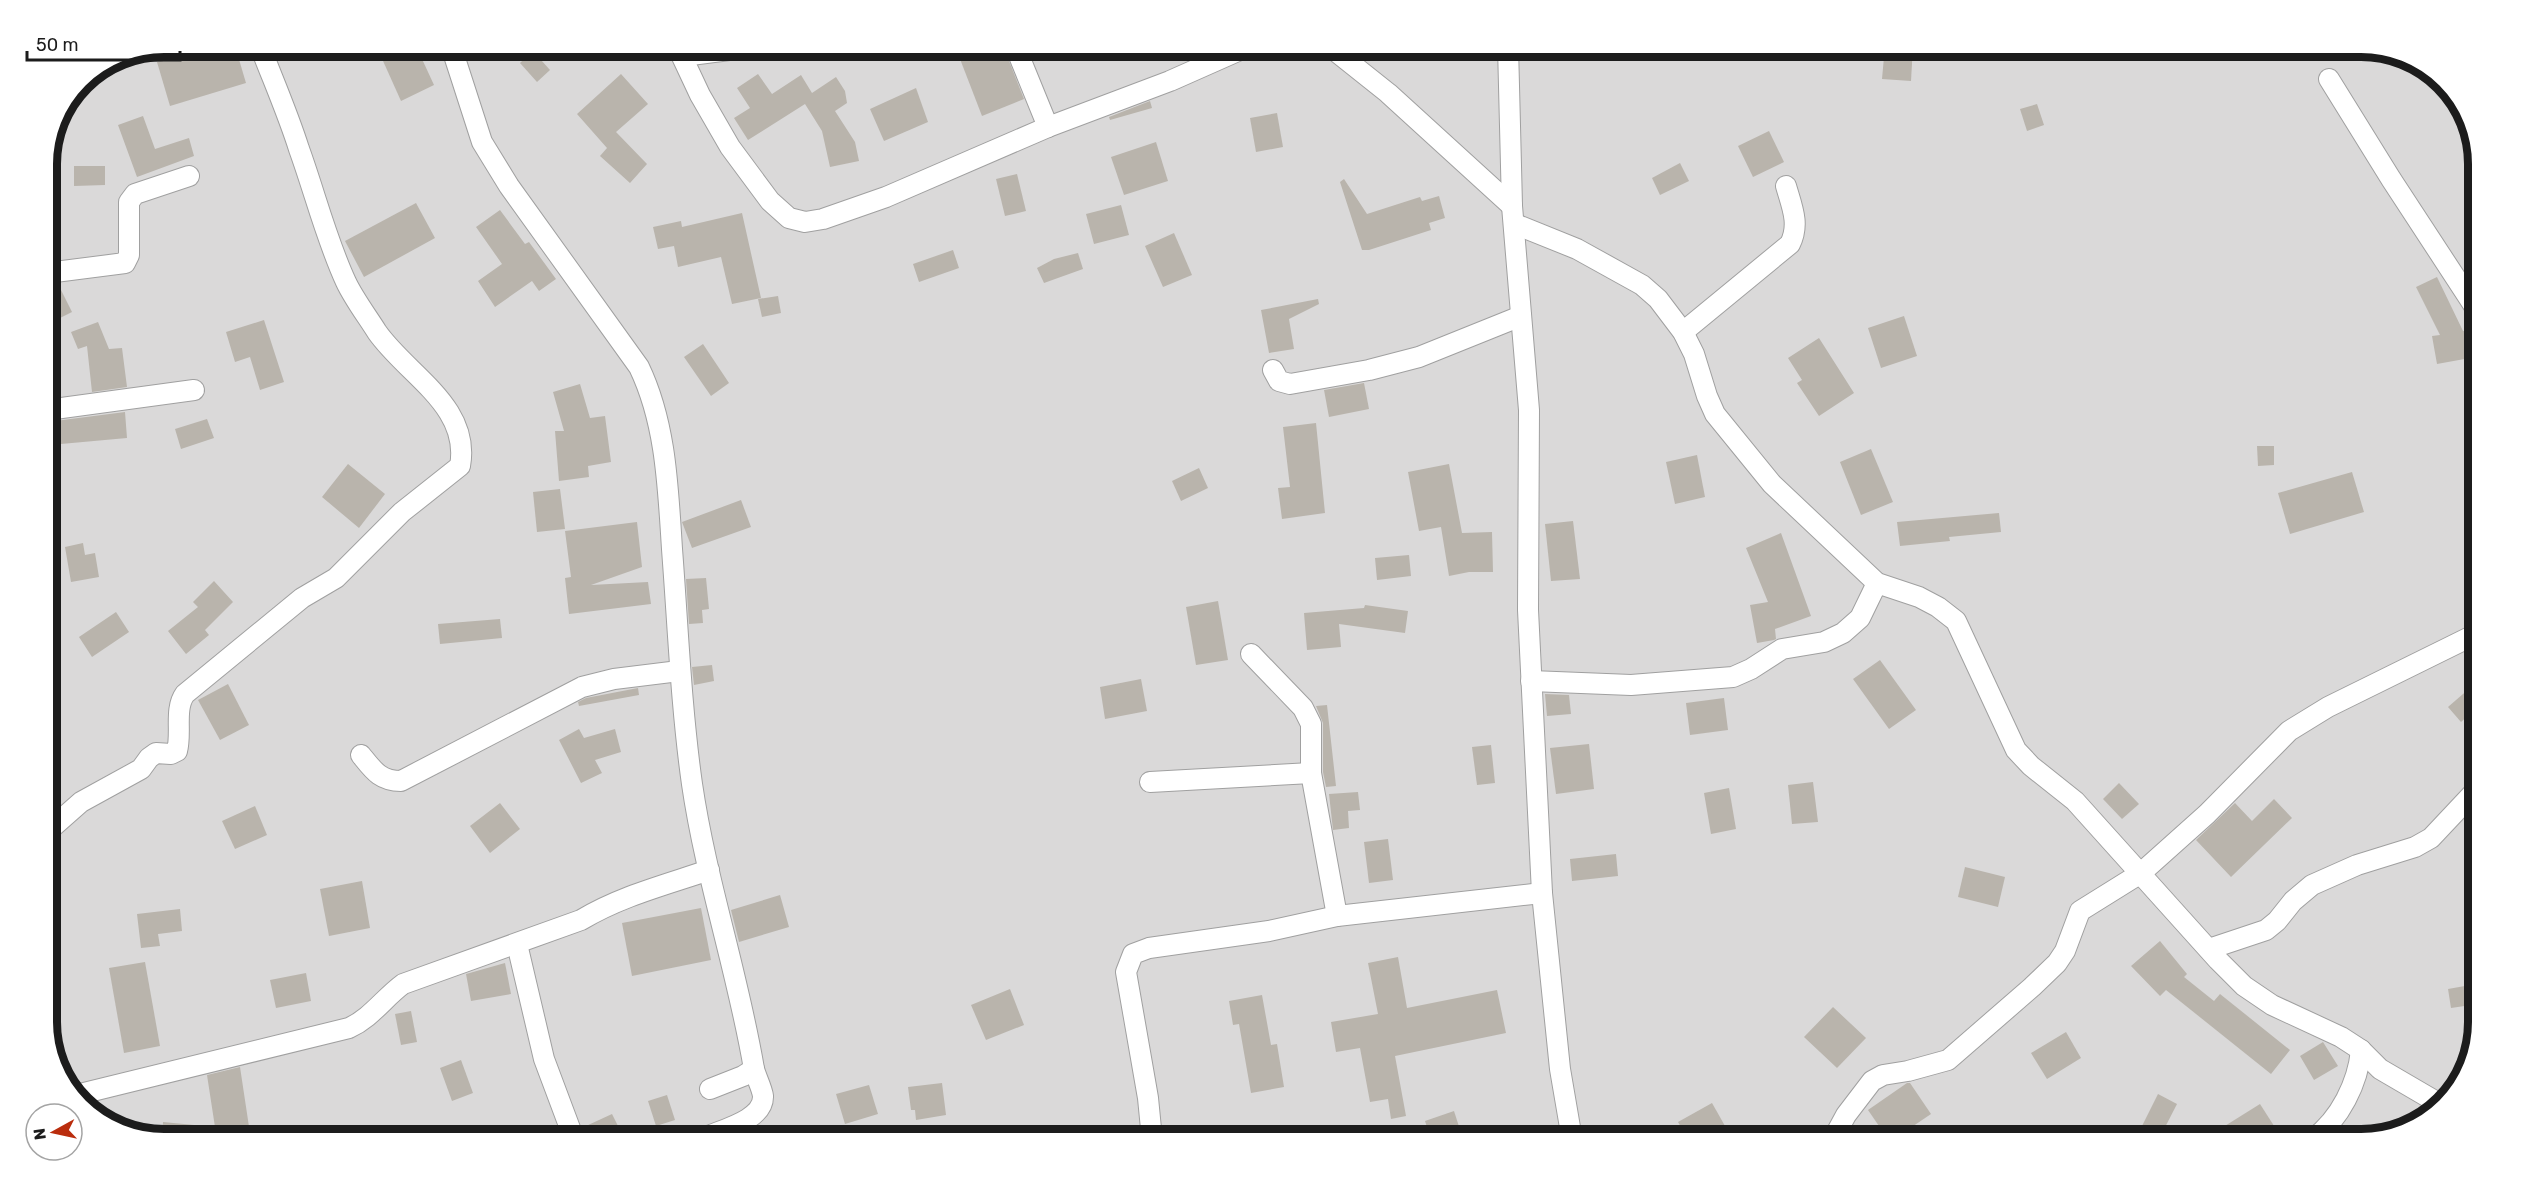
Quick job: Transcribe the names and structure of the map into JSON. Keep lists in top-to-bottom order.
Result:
{
  "scale_bar": "50 m",
  "north": "left"
}
